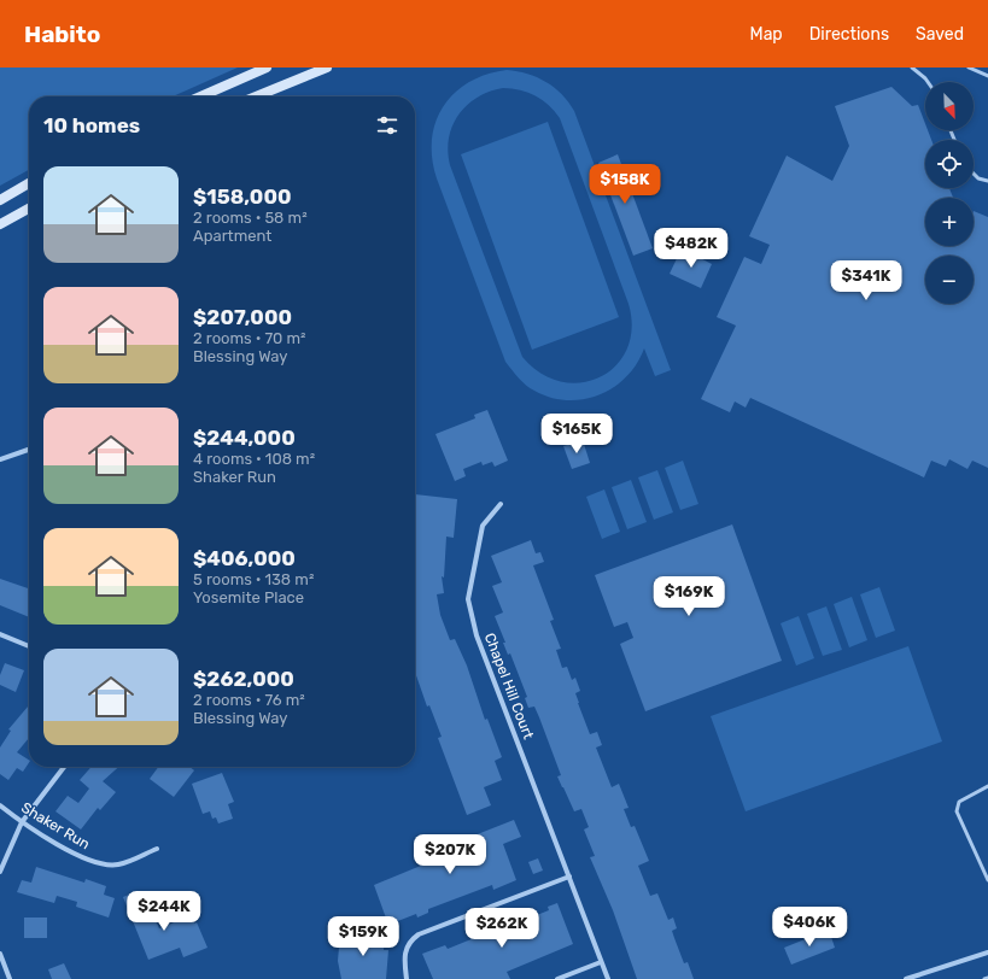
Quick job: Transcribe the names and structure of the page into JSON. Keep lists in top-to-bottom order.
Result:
{
  "streets": {
    "street": ["Chapel Hill Court", "Shaker Run"]
  },
  "north": "bottom right",
  "page": {
    "header": "Habito",
    "nav": ["Map", "Directions", "Saved"],
    "map_buttons": ["+", "−"],
    "heading": "10 homes",
    "list": [
      {
        "name": "$158,000",
        "note": "2 rooms · 58 m² · Apartment"
      },
      {
        "name": "$207,000",
        "note": "2 rooms · 70 m² · Blessing Way"
      },
      {
        "name": "$244,000",
        "note": "4 rooms · 108 m² · Shaker Run"
      },
      {
        "name": "$406,000",
        "note": "5 rooms · 138 m² · Yosemite Place"
      },
      {
        "name": "$262,000",
        "note": "2 rooms · 76 m² · Blessing Way"
      }
    ],
    "price": [
      "$158K",
      "$482K",
      "$341K",
      "$165K",
      "$169K",
      "$207K",
      "$244K",
      "$406K",
      "$262K",
      "$159K"
    ]
  }
}
